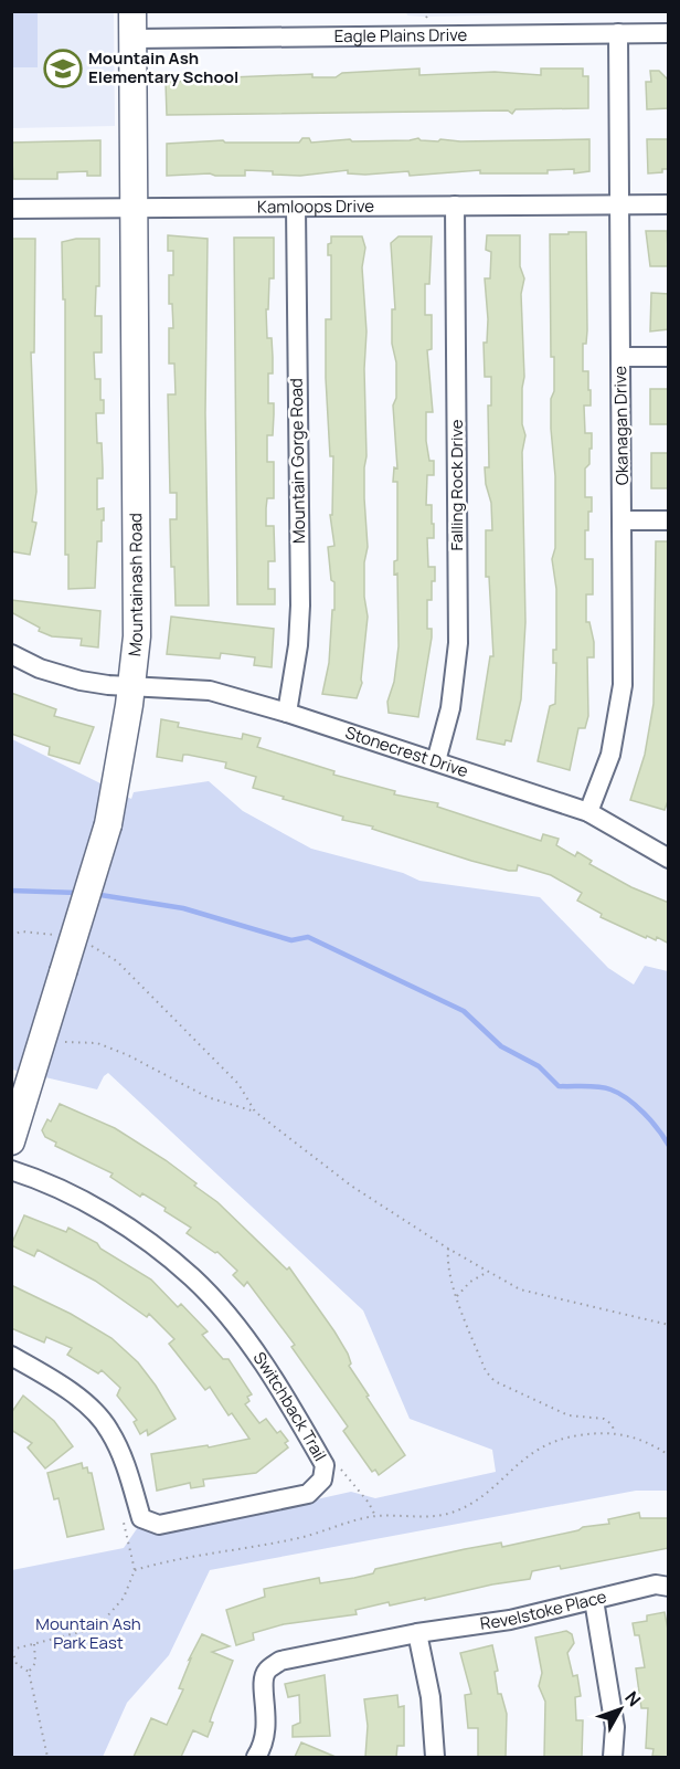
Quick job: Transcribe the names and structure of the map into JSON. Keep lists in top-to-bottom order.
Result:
{
  "streets": {
    "street": [
      "Eagle Plains Drive",
      "Kamloops Drive",
      "Okanagan Drive",
      "Mountain Gorge Road",
      "Falling Rock Drive",
      "Mountainash Road",
      "Stonecrest Drive",
      "Switchback Trail",
      "Revelstoke Place"
    ]
  },
  "crossings": [
    ["Eagle Plains Drive", "Okanagan Drive"],
    ["Eagle Plains Drive", "Mountainash Road"],
    ["Kamloops Drive", "Okanagan Drive"],
    ["Kamloops Drive", "Mountain Gorge Road"],
    ["Kamloops Drive", "Falling Rock Drive"],
    ["Kamloops Drive", "Mountainash Road"],
    ["Okanagan Drive", "Stonecrest Drive"],
    ["Mountain Gorge Road", "Stonecrest Drive"],
    ["Falling Rock Drive", "Stonecrest Drive"],
    ["Mountainash Road", "Stonecrest Drive"]
  ],
  "parks": ["Mountain Ash Park East"],
  "places": {
    "school or university": ["Mountain Ash Elementary School"]
  },
  "north": "top right"
}
